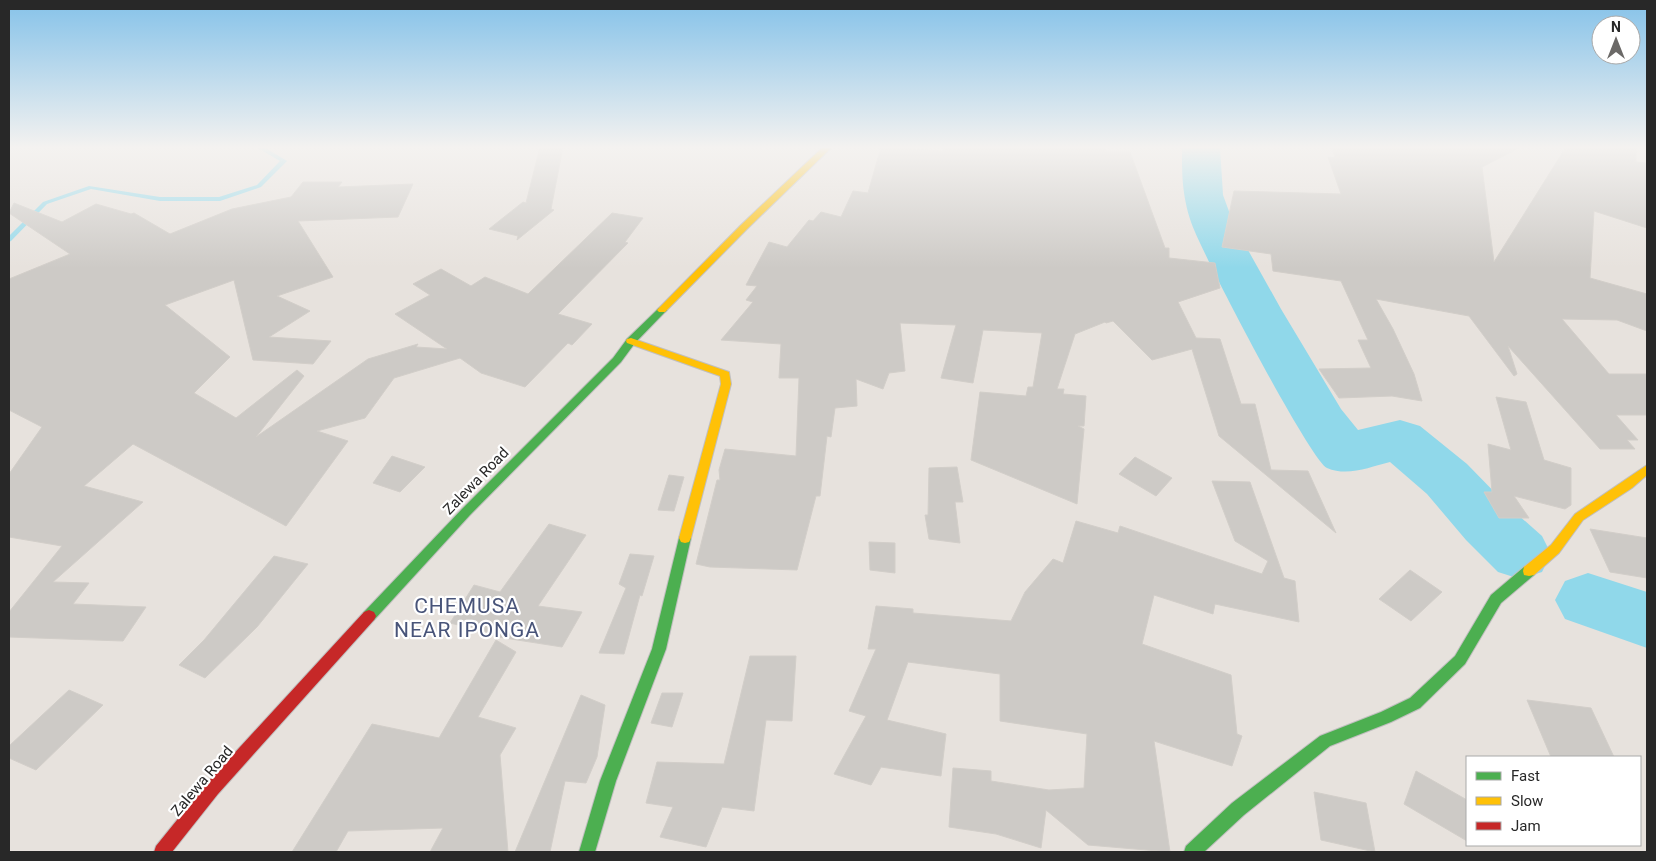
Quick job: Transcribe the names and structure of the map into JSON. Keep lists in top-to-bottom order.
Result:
{
  "streets": {
    "main road": ["Zalewa Road"]
  },
  "districts": ["CHEMUSA NEAR IPONGA"],
  "legend": ["Fast", "Slow", "Jam"],
  "north": "top"
}
